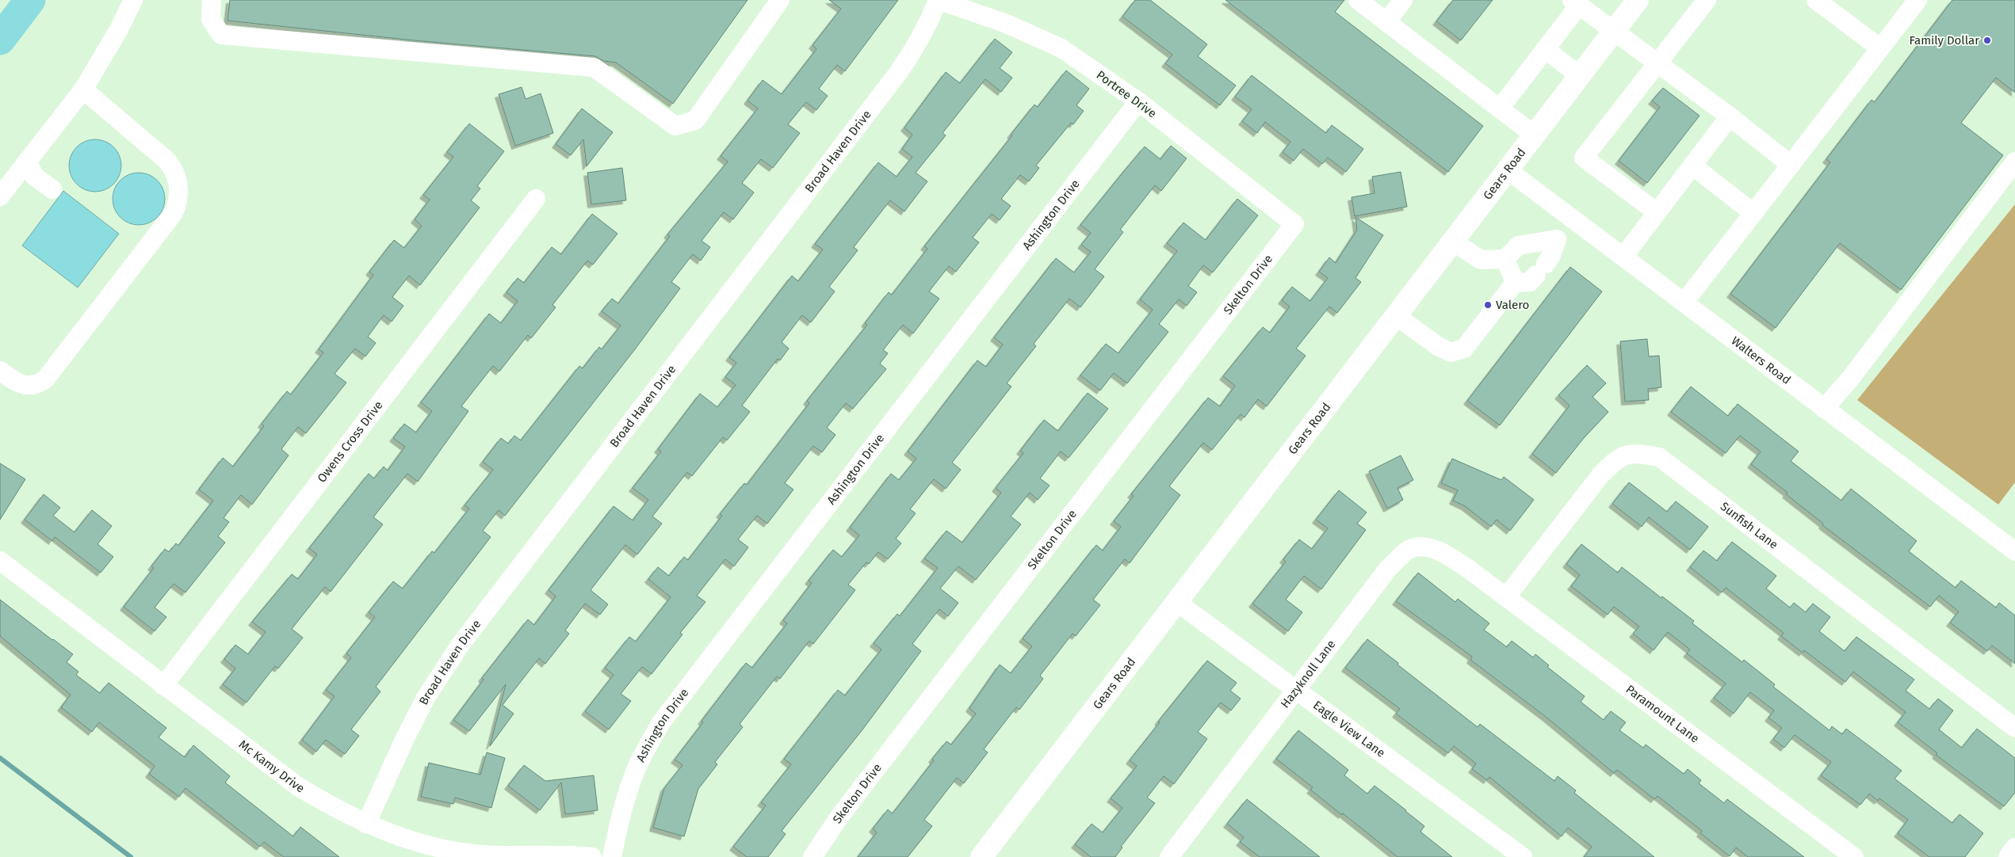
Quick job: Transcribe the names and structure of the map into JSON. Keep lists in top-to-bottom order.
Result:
{
  "streets": {
    "main road": ["Gears Road"],
    "street": [
      "Portree Drive",
      "Broad Haven Drive",
      "Ashington Drive",
      "Skelton Drive",
      "Walters Road",
      "Owens Cross Drive",
      "Sunfish Lane",
      "Hazyknoll Lane",
      "Paramount Lane",
      "Eagle View Lane",
      "Mc Kamy Drive"
    ]
  },
  "crossings": [
    ["Portree Drive", "Broad Haven Drive"],
    ["Portree Drive", "Ashington Drive"],
    ["Portree Drive", "Skelton Drive"],
    ["Broad Haven Drive", "Mc Kamy Drive"],
    ["Gears Road", "Walters Road"],
    ["Gears Road", "Eagle View Lane"],
    ["Owens Cross Drive", "Mc Kamy Drive"],
    ["Sunfish Lane", "Paramount Lane"],
    ["Hazyknoll Lane", "Paramount Lane"],
    ["Hazyknoll Lane", "Eagle View Lane"]
  ],
  "places": ["Family Dollar", "Valero"]
}
